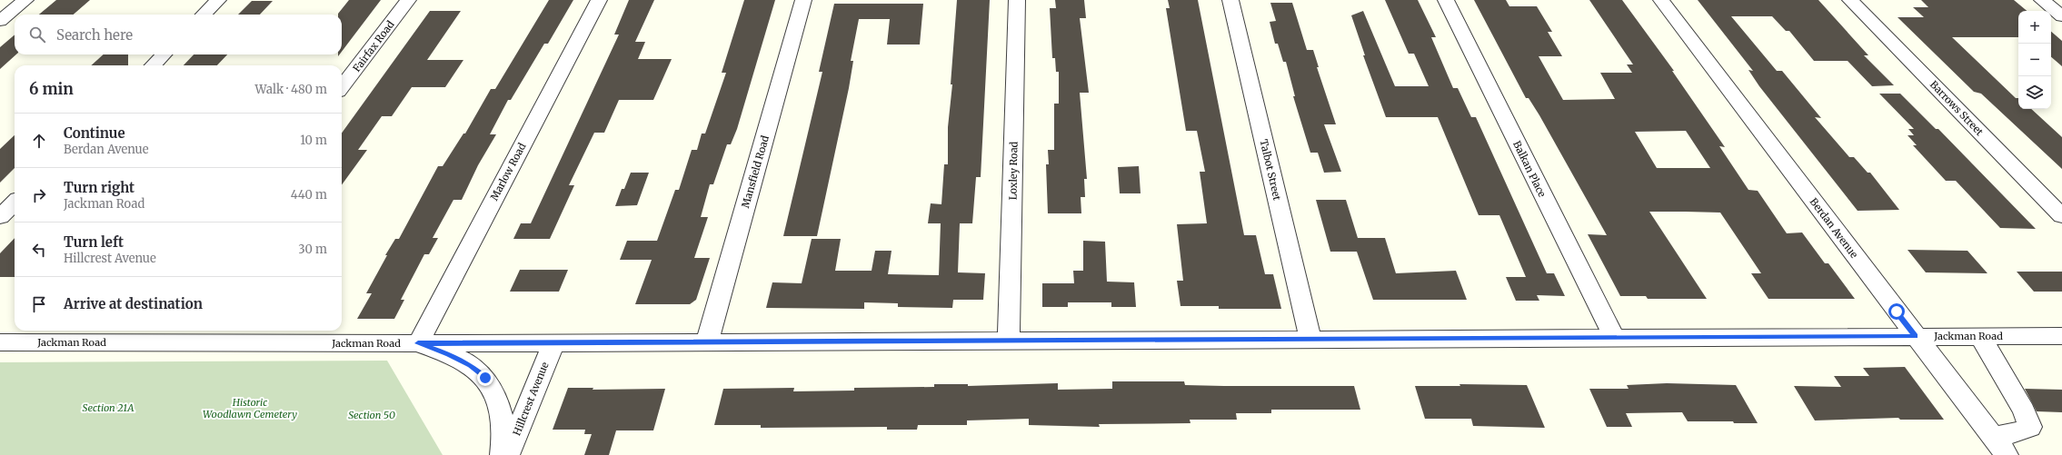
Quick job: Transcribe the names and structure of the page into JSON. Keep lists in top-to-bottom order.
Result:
{
  "streets": {
    "street": [
      "Fairfax Road",
      "Barrows Street",
      "Balkan Place",
      "Talbot Street",
      "Loxley Road",
      "Marlow Road",
      "Mansfield Road",
      "Berdan Avenue",
      "Jackman Road",
      "Hillcrest Avenue"
    ]
  },
  "crossings": [
    ["Balkan Place", "Jackman Road"],
    ["Talbot Street", "Jackman Road"],
    ["Loxley Road", "Jackman Road"],
    ["Marlow Road", "Jackman Road"],
    ["Marlow Road", "Hillcrest Avenue"],
    ["Mansfield Road", "Jackman Road"],
    ["Berdan Avenue", "Jackman Road"],
    ["Jackman Road", "Hillcrest Avenue"]
  ],
  "parks": ["Historic Woodlawn Cemetery", "Section 21A", "Section 50"],
  "page": {
    "map_buttons": ["+", "−"],
    "search": "Search here",
    "heading": ["6 min", "Walk · 480 m"],
    "list": [
      ["Continue", "Berdan Avenue", "10 m"],
      ["Turn right", "Jackman Road", "440 m"],
      ["Turn left", "Hillcrest Avenue", "30 m"],
      "Arrive at destination"
    ]
  }
}
